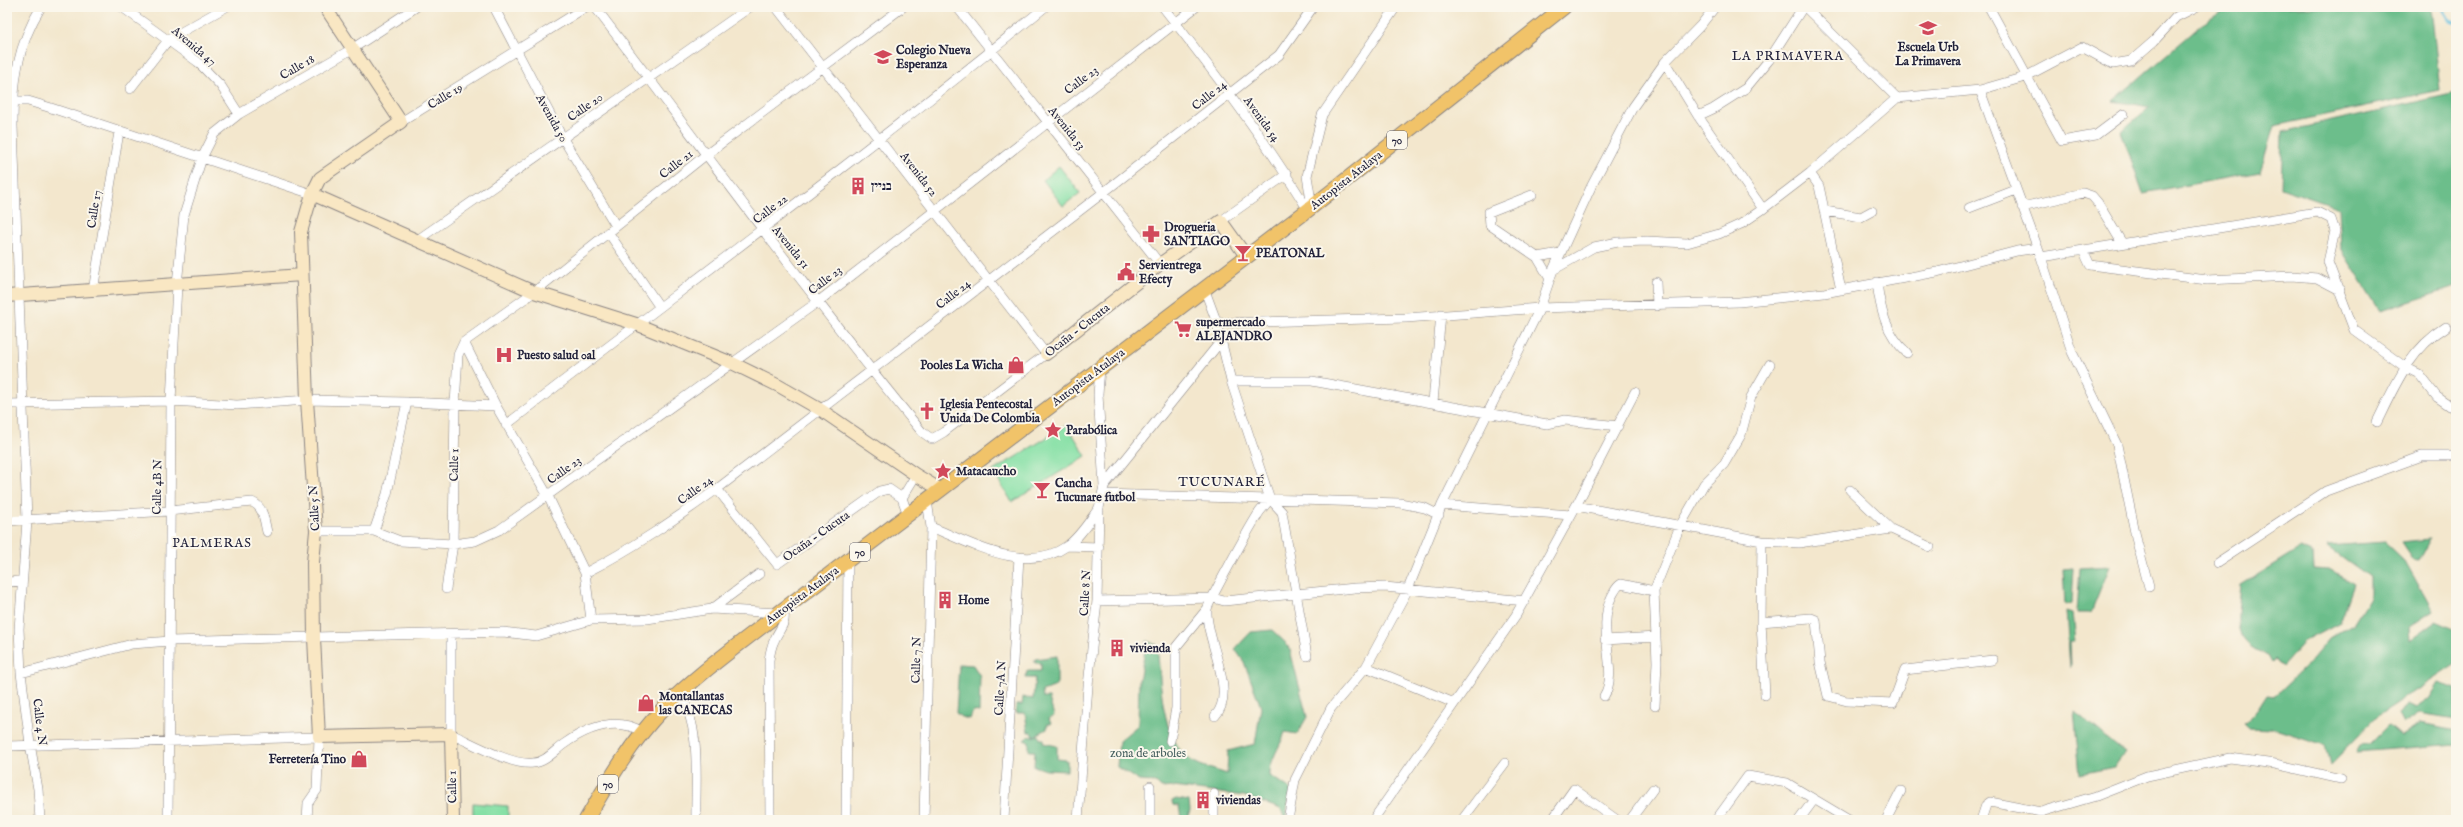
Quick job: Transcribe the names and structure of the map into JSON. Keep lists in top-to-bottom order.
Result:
{
  "streets": {
    "main road": ["70", "Autopista Atalaya"],
    "street": [
      "Avenida 47",
      "Calle 18",
      "Calle 23",
      "Calle 24",
      "Calle 19",
      "Calle 20",
      "Avenida 50",
      "Avenida 54",
      "Avenida 53",
      "Calle 21",
      "Avenida 52",
      "Calle 17",
      "Calle 22",
      "Avenida 51",
      "Ocaña - Cucuta",
      "Calle 1",
      "Calle 4B N",
      "Calle 5 N",
      "Calle 8 N",
      "Calle 7 N",
      "Calle 7A N",
      "Calle 4 N"
    ]
  },
  "crossings": [
    ["Avenida 47", "Calle 18"],
    ["Calle 18", "Calle 4B N"],
    ["Calle 23", "Avenida 54"],
    ["Calle 23", "Avenida 53"],
    ["Calle 23", "Avenida 52"],
    ["Calle 23", "Avenida 51"],
    ["Calle 23", "Calle 1"],
    ["Calle 24", "Avenida 54"],
    ["Calle 24", "Avenida 53"],
    ["Calle 24", "Avenida 52"],
    ["Calle 24", "Avenida 51"],
    ["Calle 24", "Ocaña - Cucuta"],
    ["Calle 19", "Avenida 50"],
    ["Calle 19", "Calle 5 N"],
    ["Calle 20", "Avenida 50"],
    ["Calle 20", "Avenida 51"],
    ["Avenida 50", "Calle 21"],
    ["Avenida 54", "Autopista Atalaya"],
    ["Avenida 54", "Ocaña - Cucuta"],
    ["Avenida 53", "Calle 22"],
    ["Avenida 53", "Ocaña - Cucuta"],
    ["Calle 21", "Avenida 52"],
    ["Calle 21", "Avenida 51"],
    ["Calle 21", "Calle 1"],
    ["Avenida 52", "Calle 22"],
    ["Avenida 52", "Ocaña - Cucuta"],
    ["Autopista Atalaya", "Calle 8 N"],
    ["Autopista Atalaya", "Calle 7 N"],
    ["Calle 22", "Avenida 51"],
    ["Avenida 51", "Ocaña - Cucuta"]
  ],
  "districts": ["LA PRIMAVERA", "TUCUNARÉ", "PALMERAS"],
  "parks": ["zona de arboles"],
  "places": {
    "school or university": ["Escuela Urb La Primavera", "Colegio Nueva Esperanza"],
    "building": [
      "בניין",
      "Home",
      "vivienda",
      "viviendas"
    ],
    "pharmacy": ["Drogueria SANTIAGO"],
    "bar": ["PEATONAL", "Cancha Tucunare futbol"],
    "public building": ["Servientrega Efecty"],
    "supermarket": ["supermercado ALEJANDRO"],
    "hospital": ["Puesto salud 0al"],
    "shop": ["Pooles La Wicha", "Montallantas las CANECAS", "Ferretería Tino"],
    "church": ["Iglesia Pentecostal Unida De Colombia"],
    "place": ["Parabólica", "Matacaucho"]
  }
}
